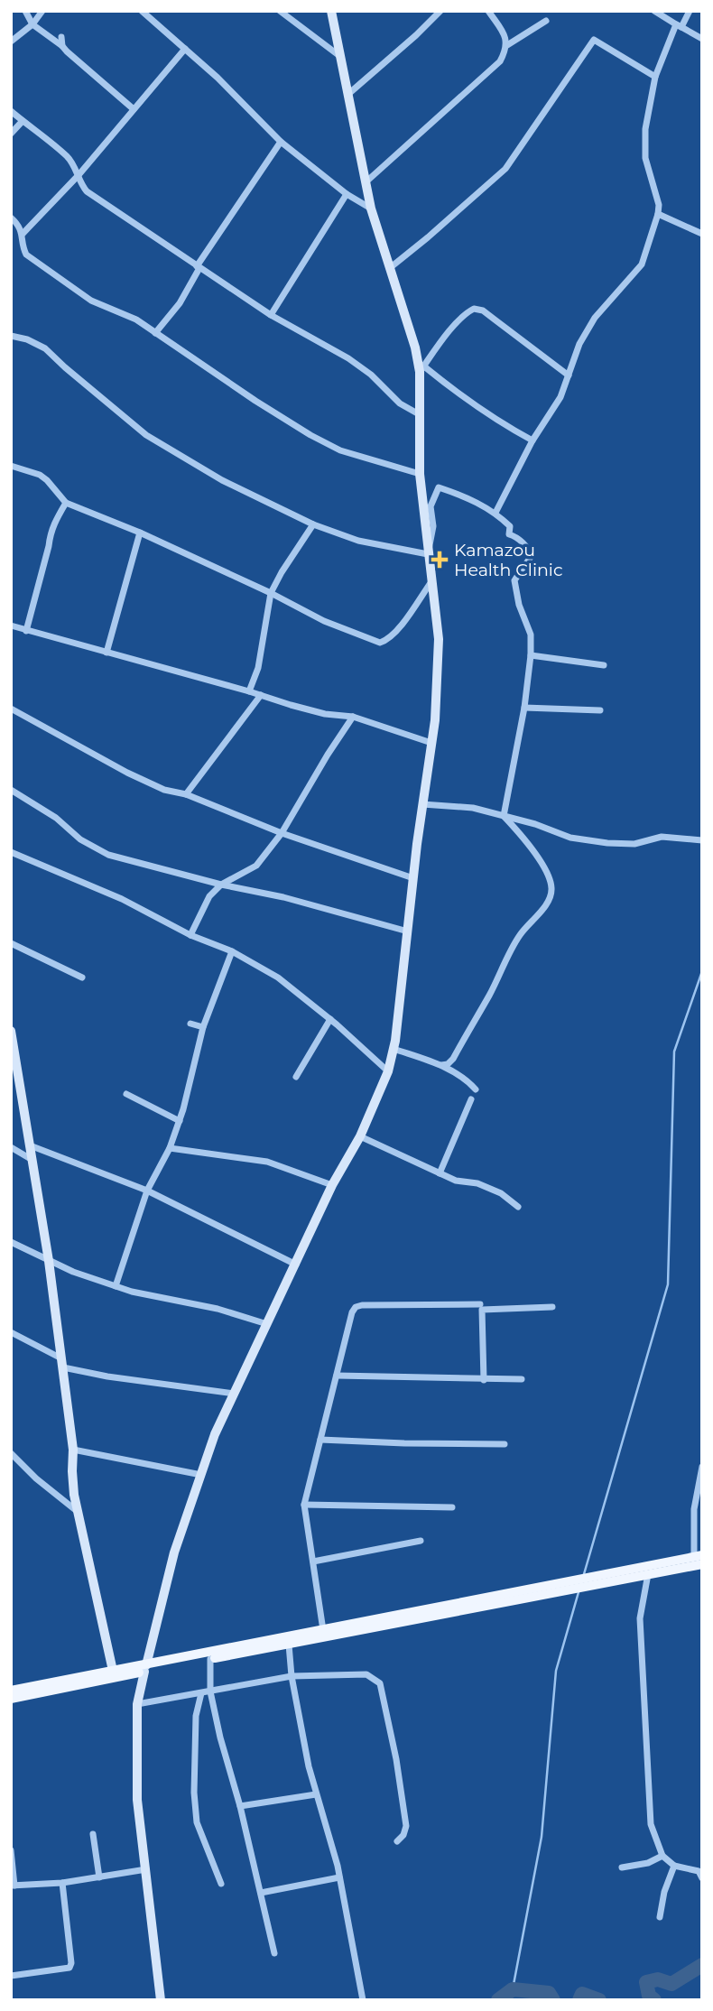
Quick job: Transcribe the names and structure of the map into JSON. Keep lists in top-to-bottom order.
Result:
{
  "places": {
    "health": ["Kamazou Health Clinic"]
  }
}
